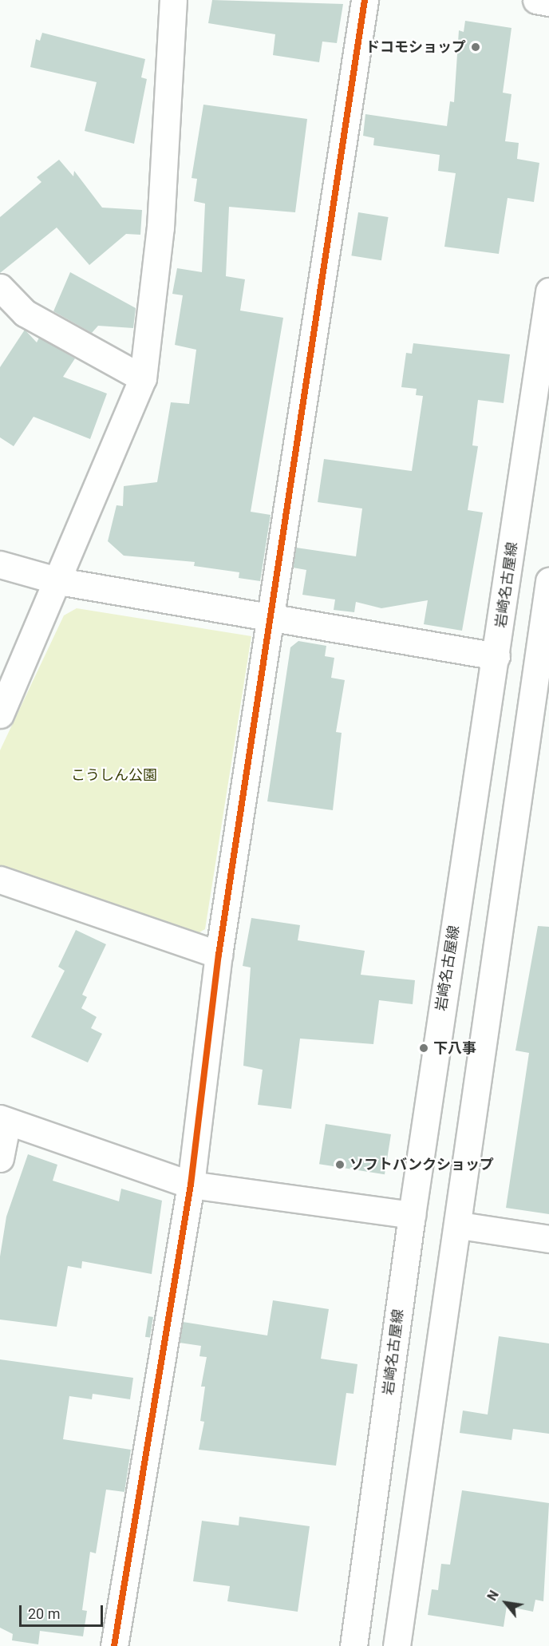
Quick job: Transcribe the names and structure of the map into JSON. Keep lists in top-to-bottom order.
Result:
{
  "streets": {
    "street": ["岩崎名古屋線"]
  },
  "parks": ["こうしん公園"],
  "places": ["ドコモショップ", "下八事", "ソフトバンクショップ"],
  "scale_bar": "20 m",
  "north": "top left"
}
